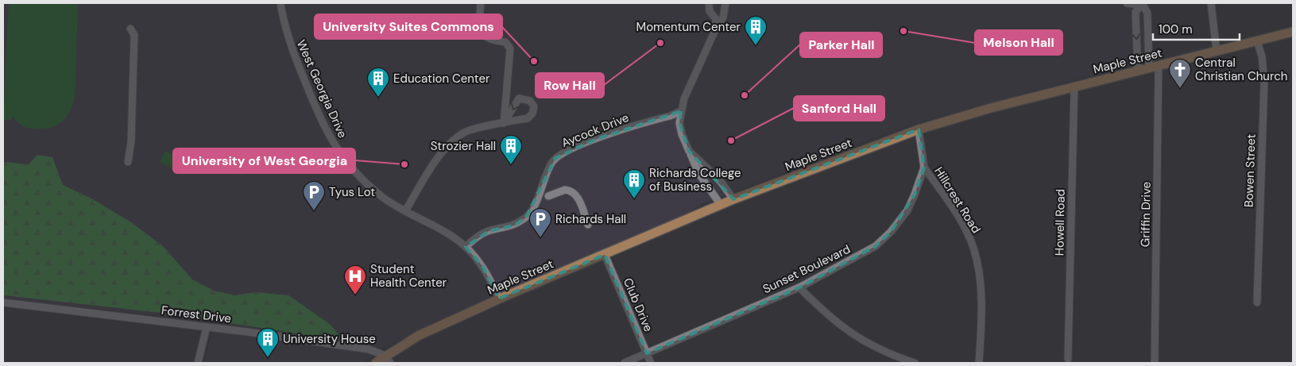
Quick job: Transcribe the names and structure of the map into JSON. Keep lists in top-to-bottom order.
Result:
{
  "streets": {
    "main road": ["Maple Street"],
    "street": [
      "West Georgia Drive",
      "Aycock Drive",
      "Bowen Street",
      "Hillcrest Road",
      "Griffin Drive",
      "Howell Road",
      "Sunset Boulevard",
      "Club Drive",
      "Forrest Drive"
    ]
  },
  "crossings": [
    ["Maple Street", "West Georgia Drive"],
    ["Maple Street", "Bowen Street"],
    ["Maple Street", "Griffin Drive"],
    ["Maple Street", "Howell Road"],
    ["Maple Street", "Sunset Boulevard"],
    ["Maple Street", "Club Drive"],
    ["Maple Street", "Forrest Drive"],
    ["West Georgia Drive", "Aycock Drive"],
    ["Hillcrest Road", "Sunset Boulevard"],
    ["Sunset Boulevard", "Club Drive"]
  ],
  "places": {
    "other": [
      "Melson Hall",
      "Row Hall",
      "University Suites Commons",
      "Parker Hall",
      "Sanford Hall",
      "University of West Georgia"
    ],
    "building": [
      "Momentum Center",
      "Education Center",
      "Strozier Hall",
      "Richards College of Business",
      "University House"
    ],
    "church": ["Central Christian Church"],
    "parking": ["Tyus Lot", "Richards Hall"],
    "hospital": ["Student Health Center"]
  },
  "scale_bar": "100 m"
}
